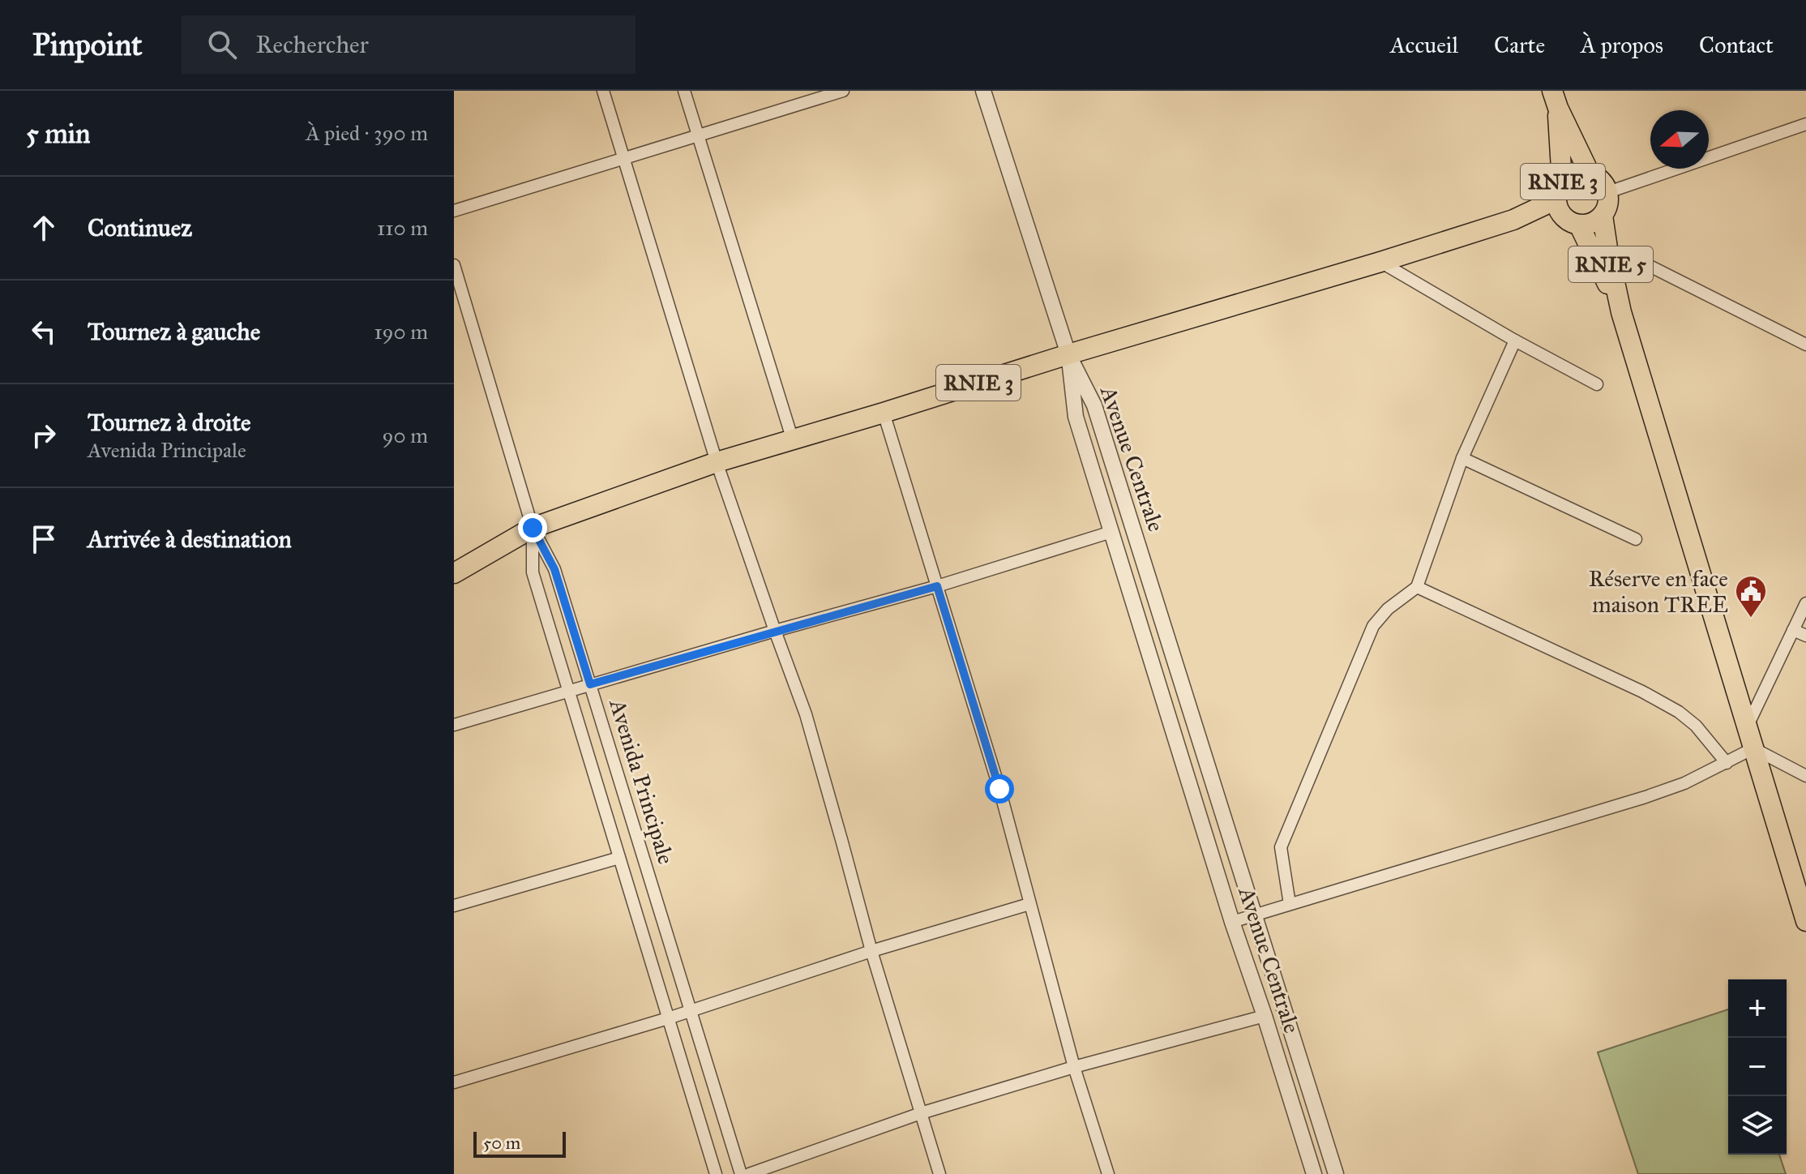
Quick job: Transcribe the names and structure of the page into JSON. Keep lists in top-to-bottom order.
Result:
{
  "streets": {
    "main road": ["RNIE 3", "RNIE 5"],
    "street": ["Avenue Centrale", "Avenida Principale"]
  },
  "crossings": [
    ["RNIE 3", "RNIE 5"],
    ["RNIE 3", "Avenue Centrale"],
    ["RNIE 3", "Avenida Principale"]
  ],
  "places": {
    "public building": ["Réserve en face maison TREE"]
  },
  "scale_bar": "50 m",
  "north": "left",
  "page": {
    "header": "Pinpoint",
    "search": "Rechercher",
    "nav": [
      "Accueil",
      "Carte",
      "À propos",
      "Contact"
    ],
    "heading": ["5 min", "À pied · 390 m"],
    "list": [
      ["Continuez", "110 m"],
      ["Tournez à gauche", "190 m"],
      ["Tournez à droite", "Avenida Principale", "90 m"],
      "Arrivée à destination"
    ],
    "map_buttons": ["+", "−"],
    "scale": "50 m"
  }
}
